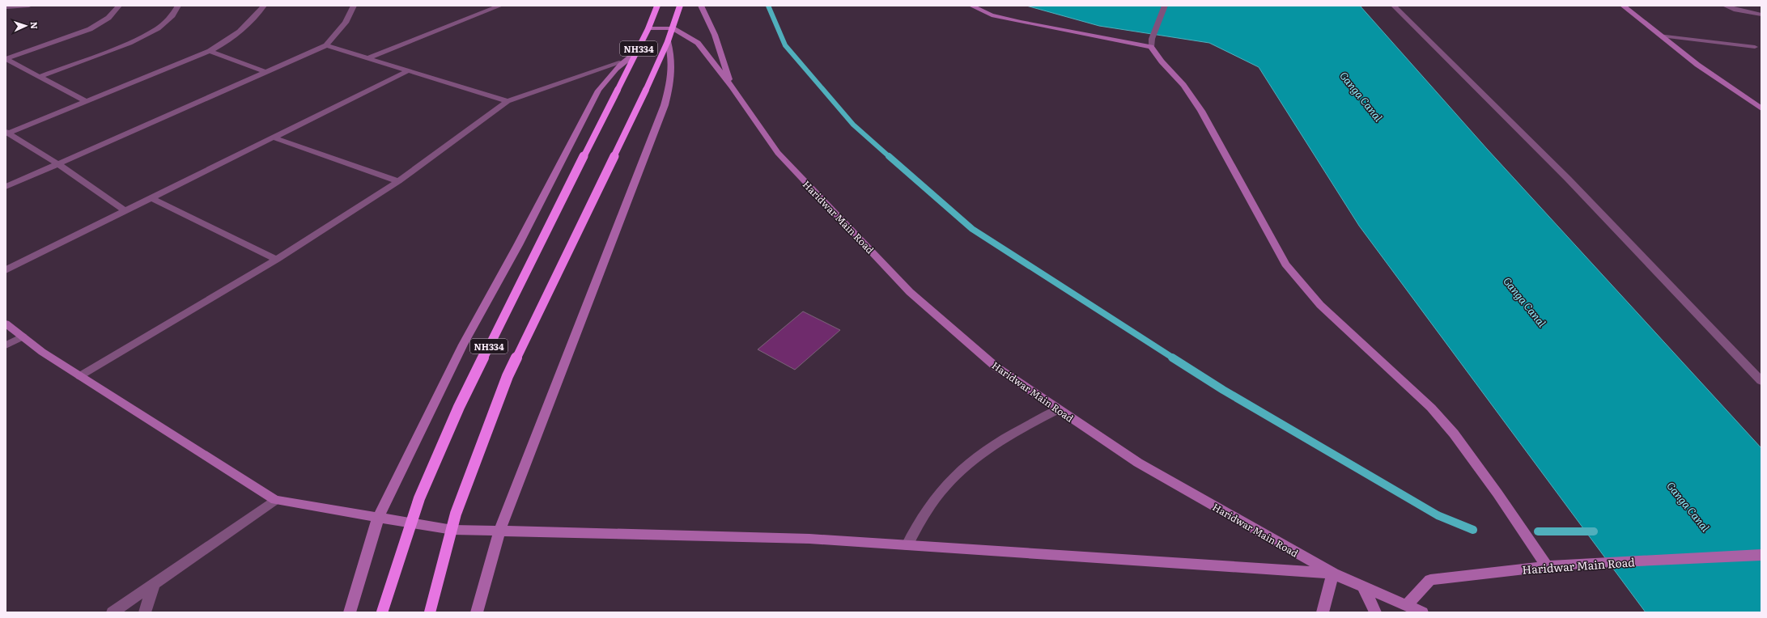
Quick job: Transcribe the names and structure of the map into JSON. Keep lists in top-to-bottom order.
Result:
{
  "streets": {
    "highway": ["NH334"],
    "street": ["Haridwar Main Road"]
  },
  "crossings": [
    ["NH334", "Haridwar Main Road"]
  ],
  "water": ["Ganga Canal"],
  "north": "right"
}
